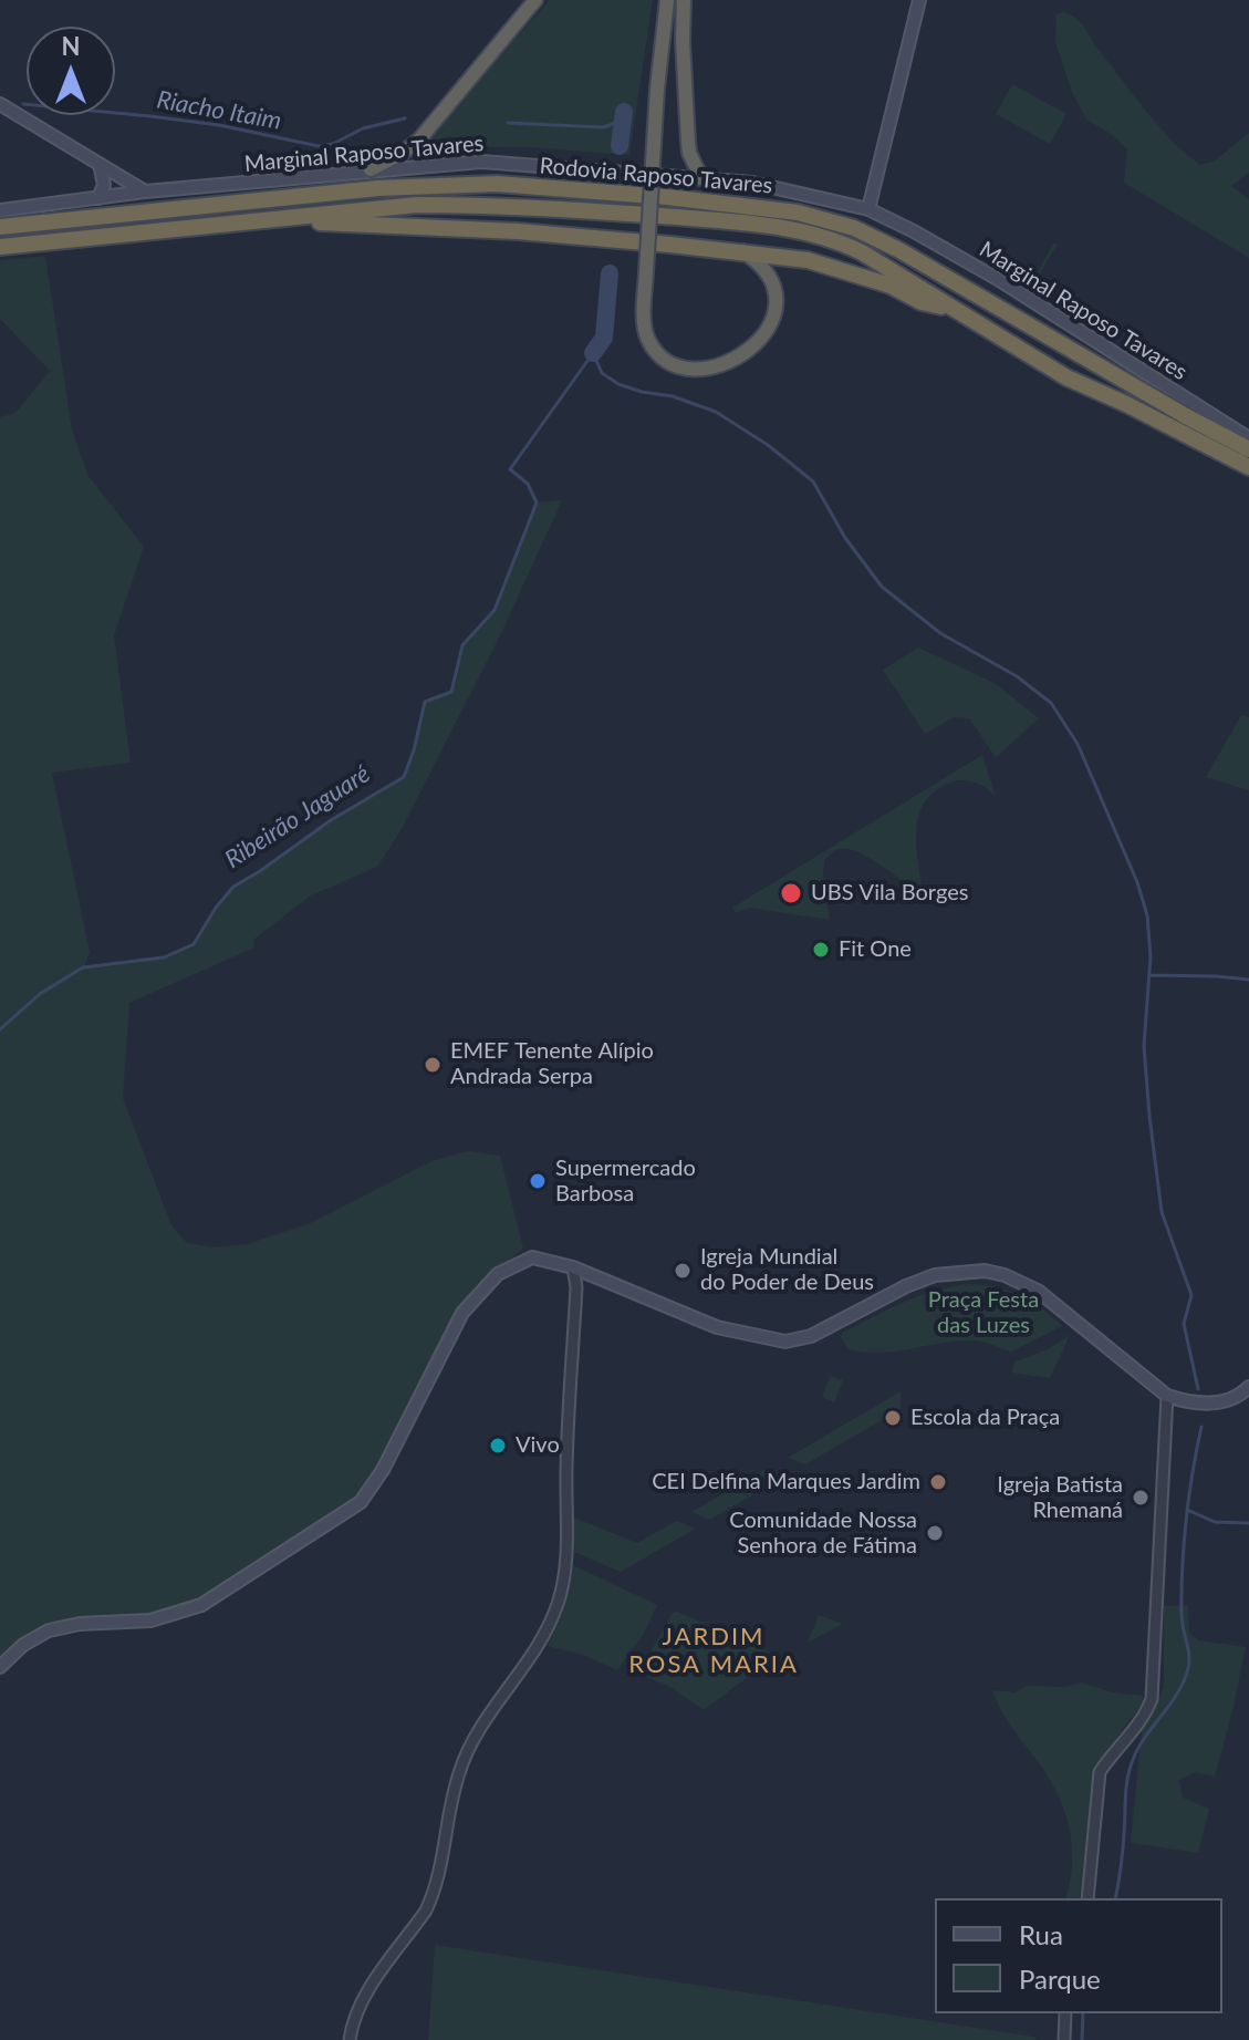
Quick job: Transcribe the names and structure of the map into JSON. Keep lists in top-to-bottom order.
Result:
{
  "streets": {
    "highway": ["Rodovia Raposo Tavares"],
    "main road": ["Marginal Raposo Tavares"]
  },
  "districts": ["JARDIM ROSA MARIA"],
  "water": ["Riacho Itaim", "Ribeirão Jaguaré"],
  "parks": ["Praça Festa das Luzes"],
  "places": [
    "UBS Vila Borges",
    "Fit One",
    "EMEF Tenente Alípio Andrada Serpa",
    "Supermercado Barbosa",
    "Igreja Mundial do Poder de Deus",
    "Escola da Praça",
    "Vivo",
    "CEI Delfina Marques Jardim",
    "Igreja Batista Rhemaná",
    "Comunidade Nossa Senhora de Fátima"
  ],
  "legend": ["Rua", "Parque"],
  "north": "top"
}
